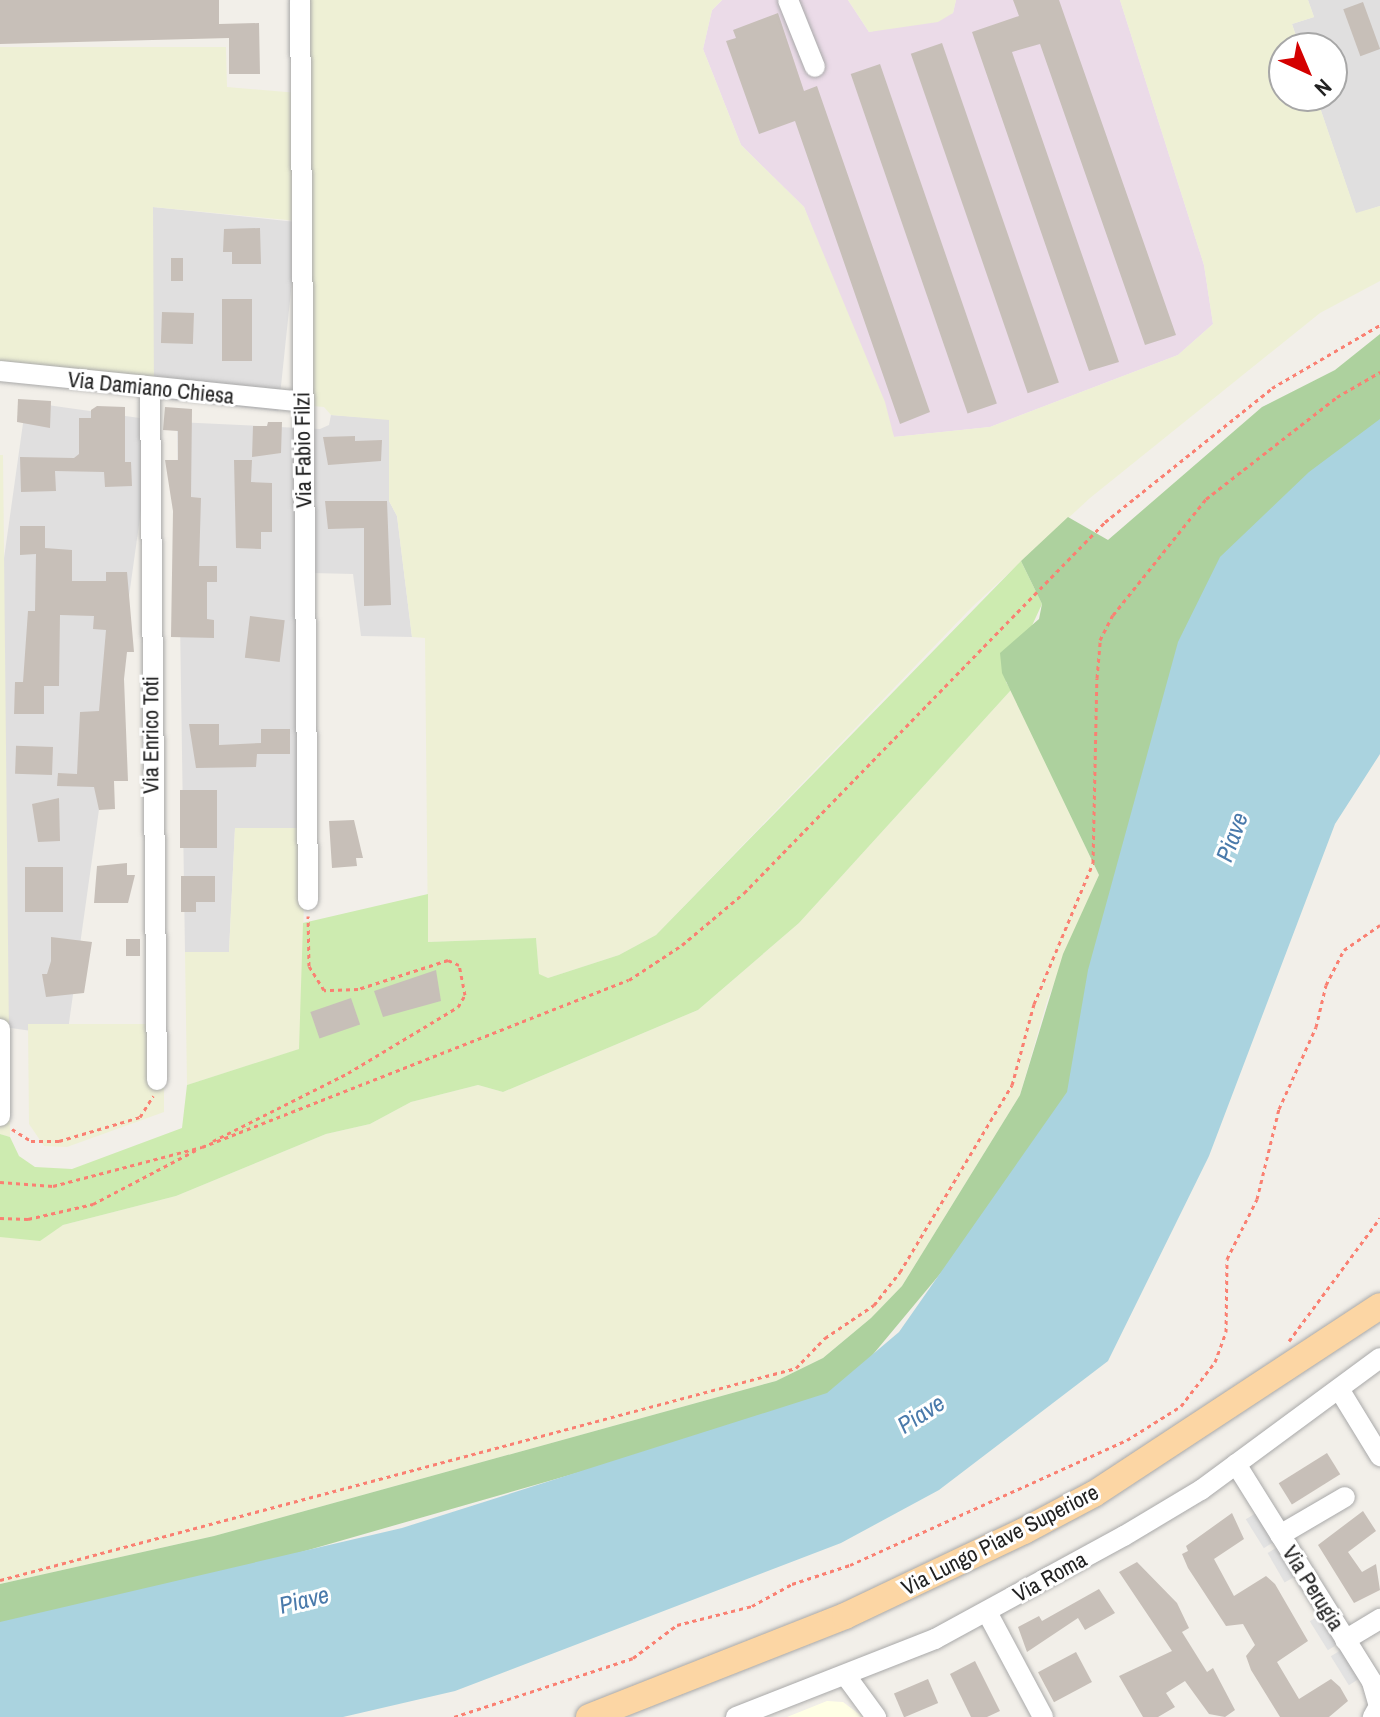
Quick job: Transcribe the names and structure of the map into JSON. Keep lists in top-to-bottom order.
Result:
{
  "streets": {
    "main road": ["Via Lungo Piave Superiore"],
    "street": [
      "Via Damiano Chiesa",
      "Via Fabio Filzi",
      "Via Enrico Toti",
      "Via Roma",
      "Via Perugia"
    ]
  },
  "crossings": [
    ["Via Damiano Chiesa", "Via Fabio Filzi"],
    ["Via Damiano Chiesa", "Via Enrico Toti"],
    ["Via Roma", "Via Perugia"]
  ],
  "water": ["Piave"],
  "north": "bottom right"
}
